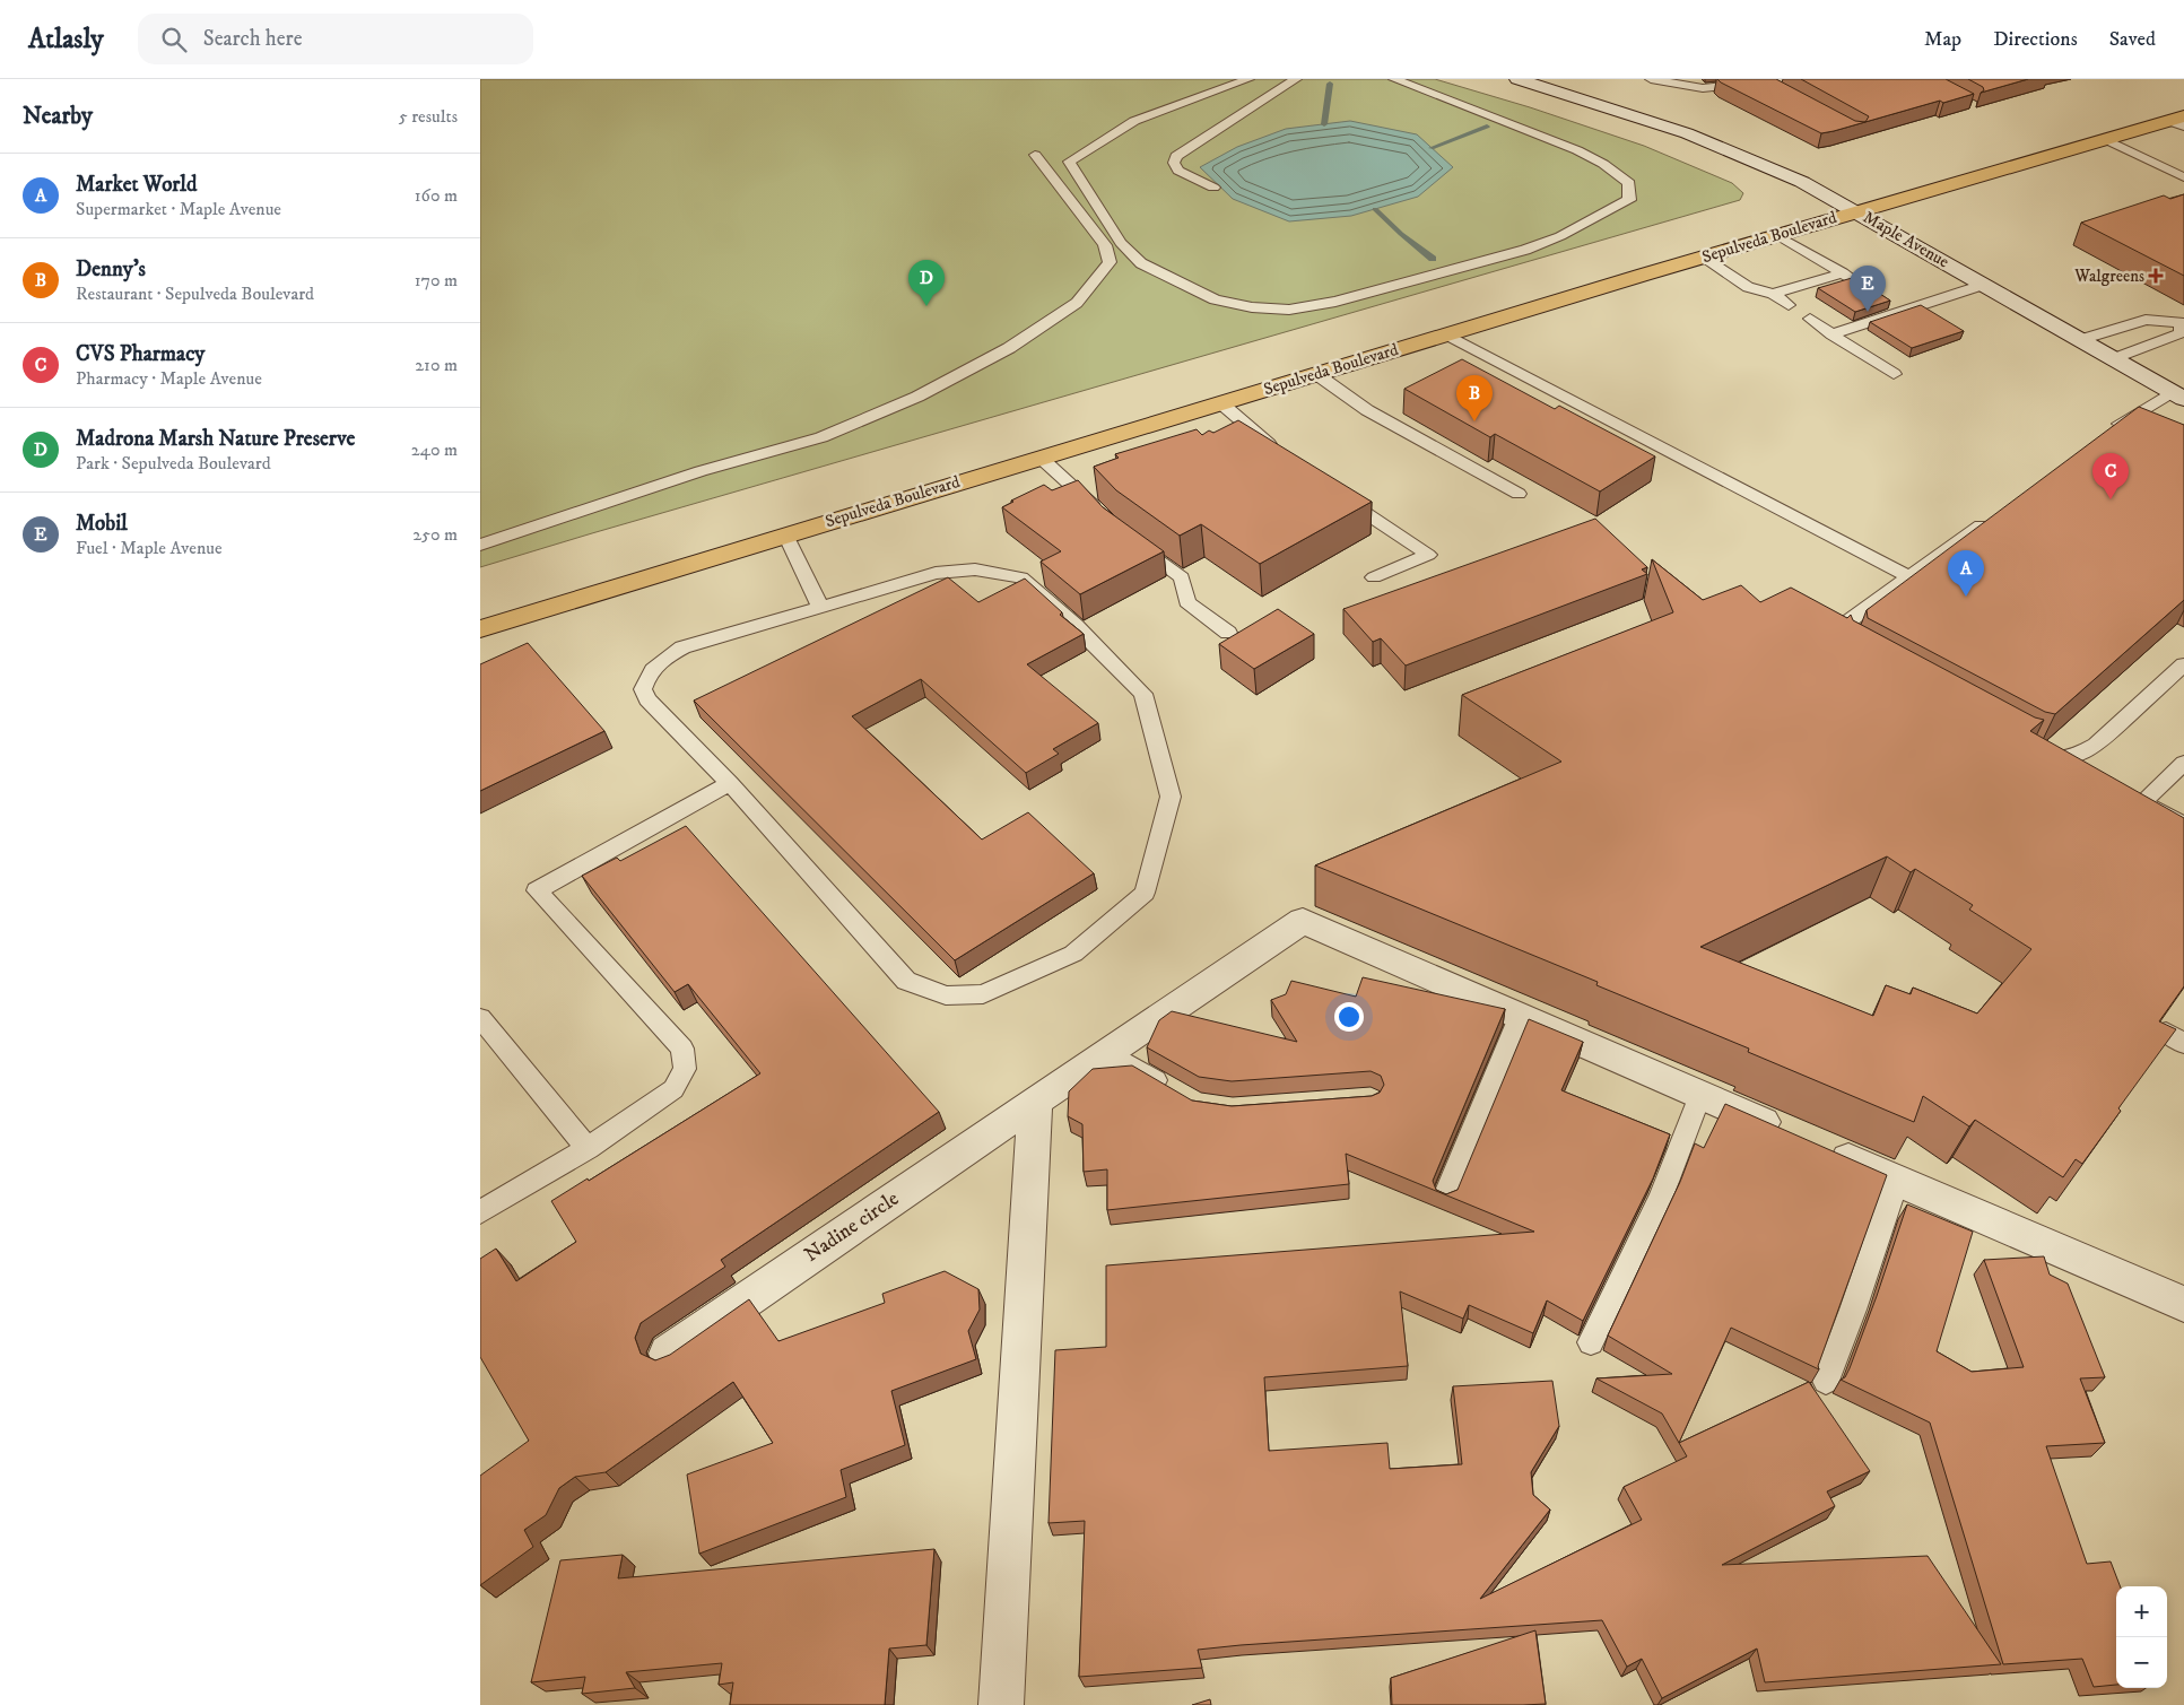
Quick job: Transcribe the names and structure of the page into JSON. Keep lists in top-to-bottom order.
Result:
{
  "streets": {
    "main road": ["Sepulveda Boulevard"],
    "street": ["Maple Avenue", "Nadine circle"]
  },
  "crossings": [
    ["Sepulveda Boulevard", "Maple Avenue"]
  ],
  "places": {
    "health": ["Walgreens"]
  },
  "page": {
    "header": "Atlasly",
    "search": "Search here",
    "nav": ["Map", "Directions", "Saved"],
    "heading": ["Nearby", "5 results"],
    "list": [
      {
        "mark": "A",
        "name": "Market World",
        "note": "Supermarket · Maple Avenue",
        "value": "160 m"
      },
      {
        "mark": "B",
        "name": "Denny's",
        "note": "Restaurant · Sepulveda Boulevard",
        "value": "170 m"
      },
      {
        "mark": "C",
        "name": "CVS Pharmacy",
        "note": "Pharmacy · Maple Avenue",
        "value": "210 m"
      },
      {
        "mark": "D",
        "name": "Madrona Marsh Nature Preserve",
        "note": "Park · Sepulveda Boulevard",
        "value": "240 m"
      },
      {
        "mark": "E",
        "name": "Mobil",
        "note": "Fuel · Maple Avenue",
        "value": "250 m"
      }
    ],
    "pins": [
      "D",
      "E",
      "B",
      "C",
      "A"
    ],
    "map_buttons": ["+", "−"]
  }
}
